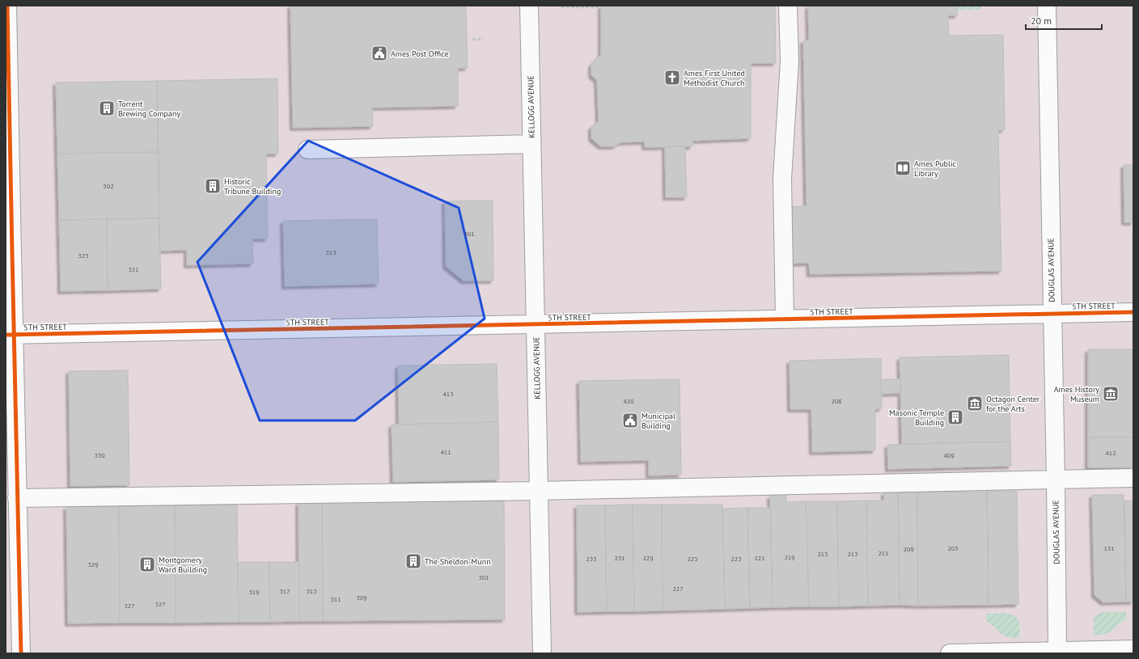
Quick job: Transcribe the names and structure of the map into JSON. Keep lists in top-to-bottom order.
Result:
{
  "streets": {
    "street": ["KELLOGG AVENUE", "DOUGLAS AVENUE", "5TH STREET"]
  },
  "crossings": [
    ["KELLOGG AVENUE", "5TH STREET"],
    ["DOUGLAS AVENUE", "5TH STREET"]
  ],
  "places": {
    "public building": ["Ames Post Office", "Municipal Building"],
    "church": ["Ames First United Methodist Church"],
    "building": [
      "Torrent Brewing Company",
      "Historic Tribune Building",
      "Masonic Temple Building",
      "The Sheldon-Munn",
      "Montgomery Ward Building"
    ],
    "library": ["Ames Public Library"],
    "museum": ["Ames History Museum", "Octagon Center for the Arts"]
  },
  "house_numbers": [
    "502",
    "301",
    "313",
    "323",
    "321",
    "413",
    "420",
    "208",
    "411",
    "412",
    "330",
    "409",
    "203",
    "131",
    "209",
    "211",
    "215",
    "213",
    "219",
    "231",
    "229",
    "221",
    "233",
    "225",
    "223",
    "329",
    "301",
    "227",
    "317",
    "313",
    "319",
    "309",
    "311",
    "327",
    "327"
  ],
  "scale_bar": "20 m"
}
